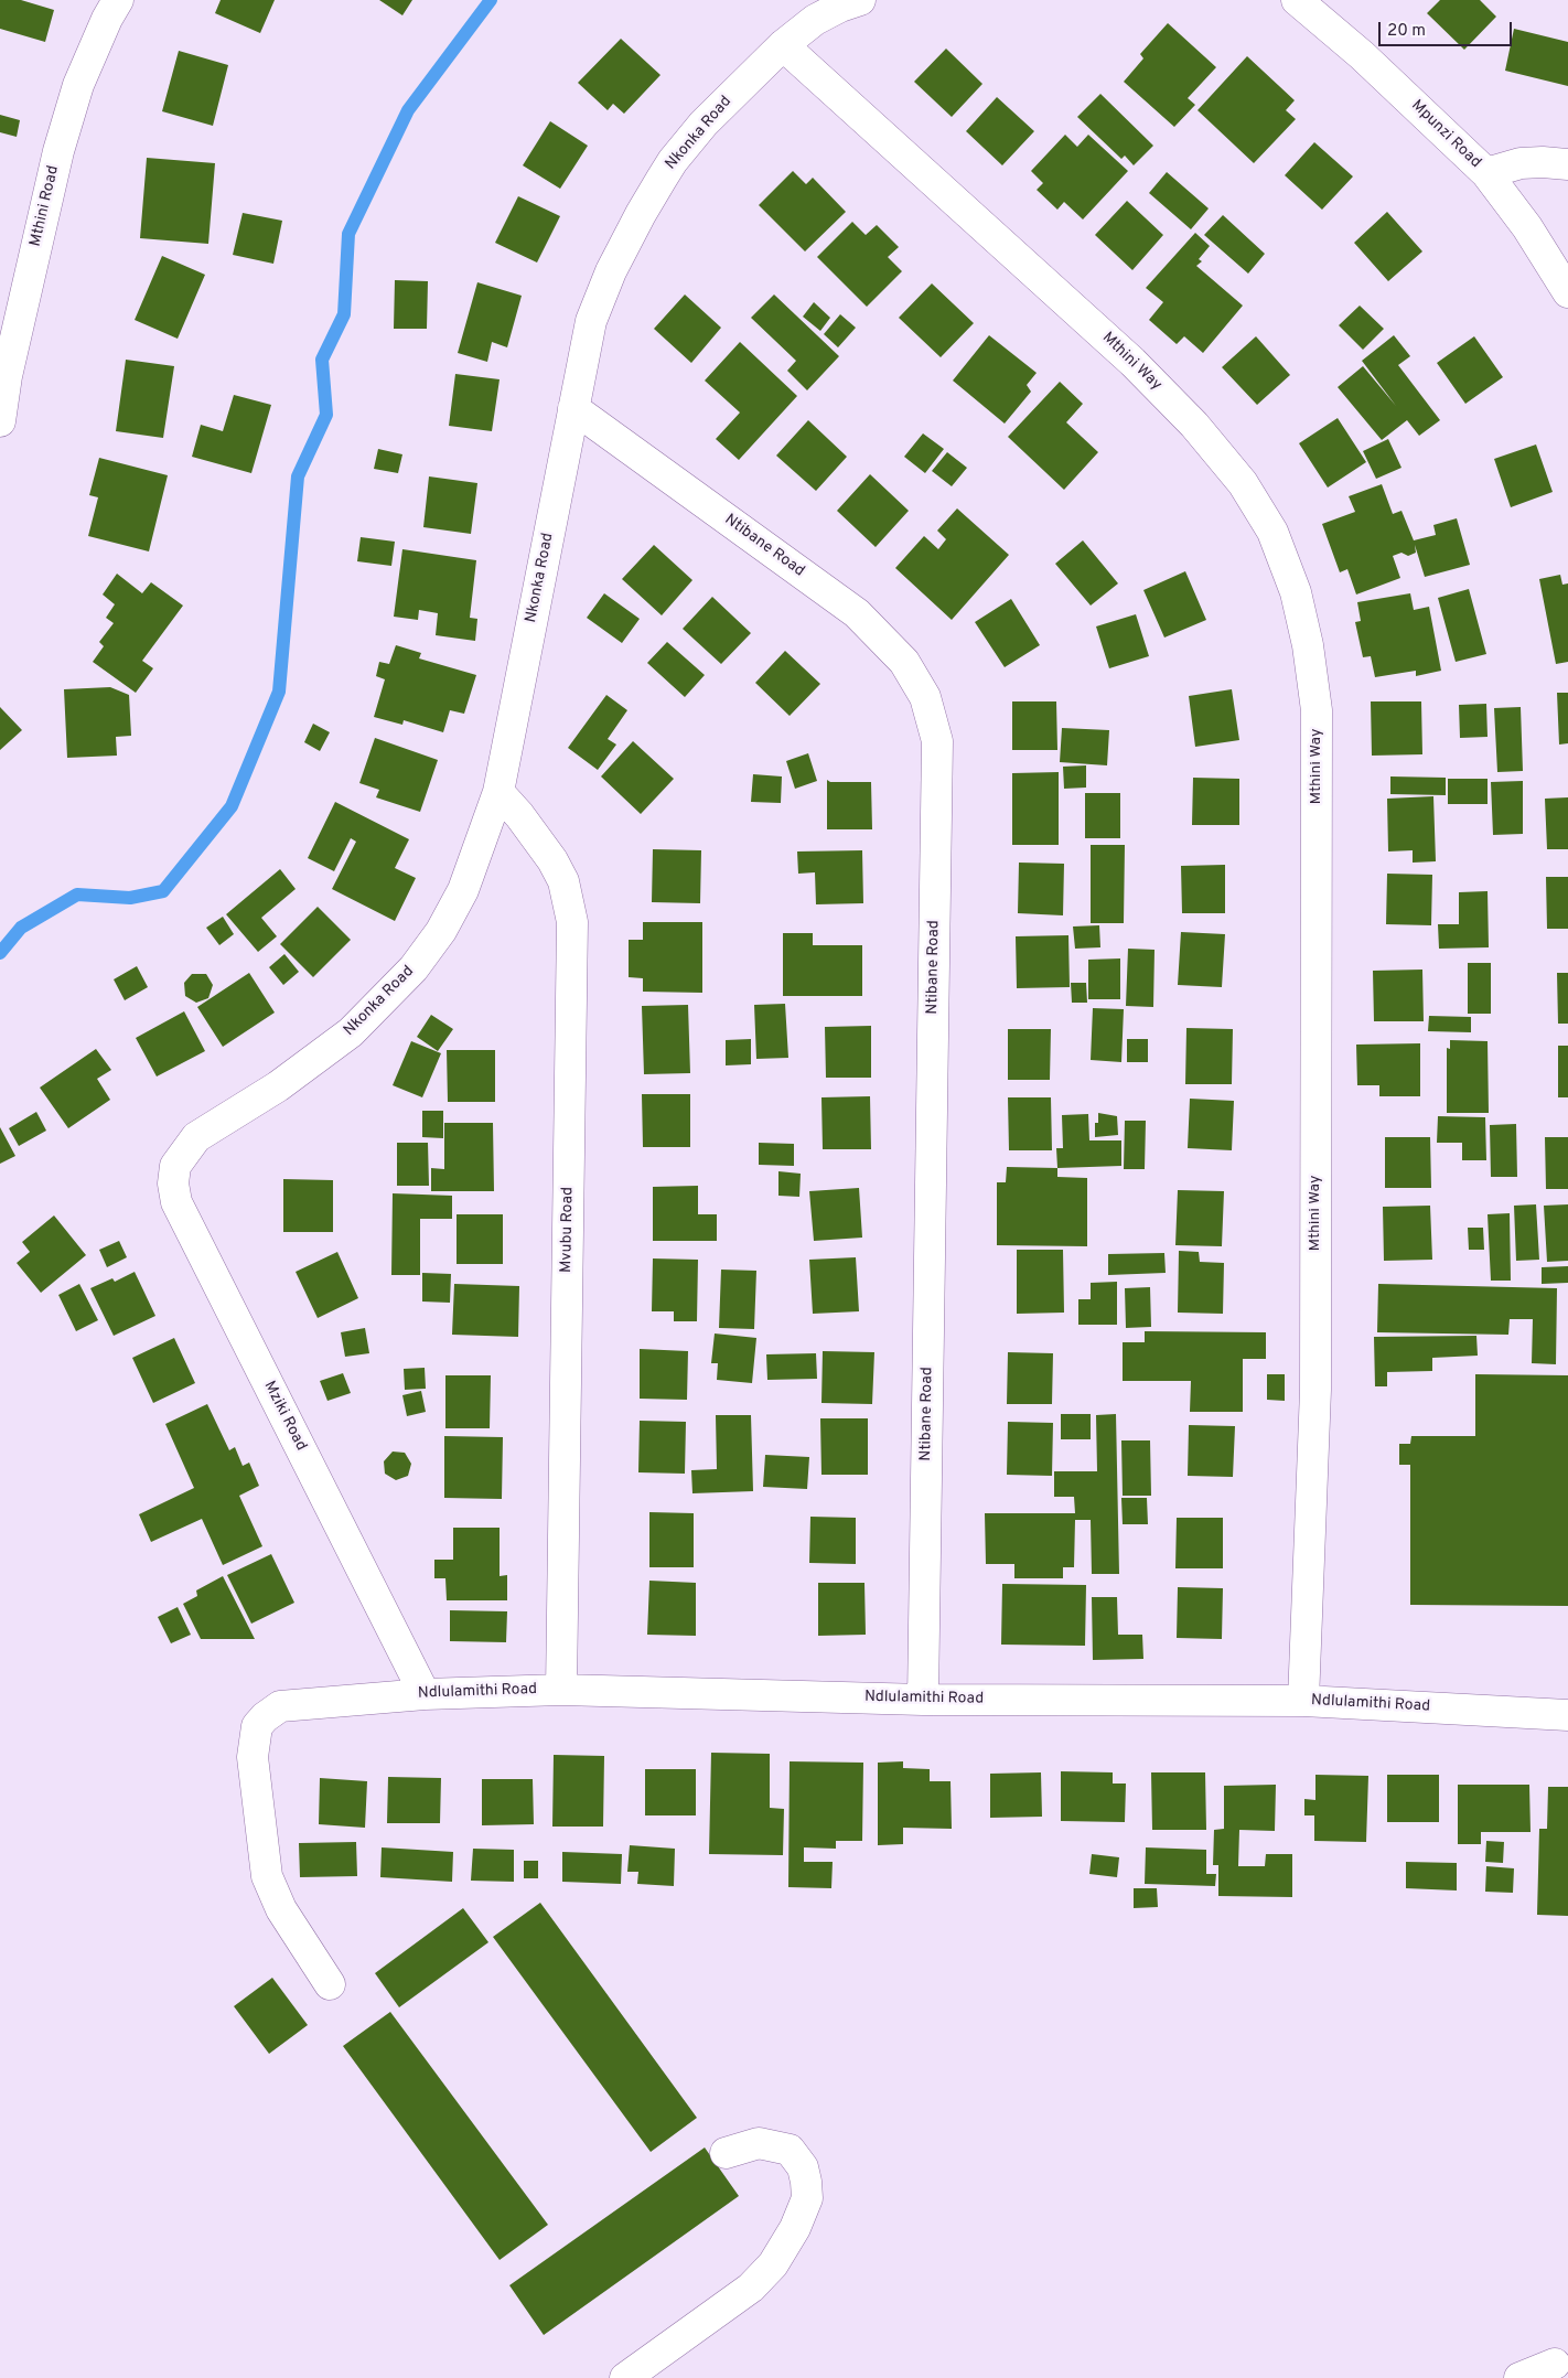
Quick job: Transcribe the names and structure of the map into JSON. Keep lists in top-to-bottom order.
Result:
{
  "streets": {
    "street": [
      "Nkonka Road",
      "Mpunzi Road",
      "Mthini Road",
      "Mthini Way",
      "Ntibane Road",
      "Mvubu Road",
      "Mziki Road",
      "Ndlulamithi Road"
    ]
  },
  "crossings": [
    ["Nkonka Road", "Mthini Way"],
    ["Nkonka Road", "Ntibane Road"],
    ["Nkonka Road", "Mvubu Road"],
    ["Nkonka Road", "Mziki Road"],
    ["Mthini Way", "Ndlulamithi Road"],
    ["Ntibane Road", "Ndlulamithi Road"],
    ["Mvubu Road", "Ndlulamithi Road"],
    ["Mziki Road", "Ndlulamithi Road"]
  ],
  "scale_bar": "20 m"
}
